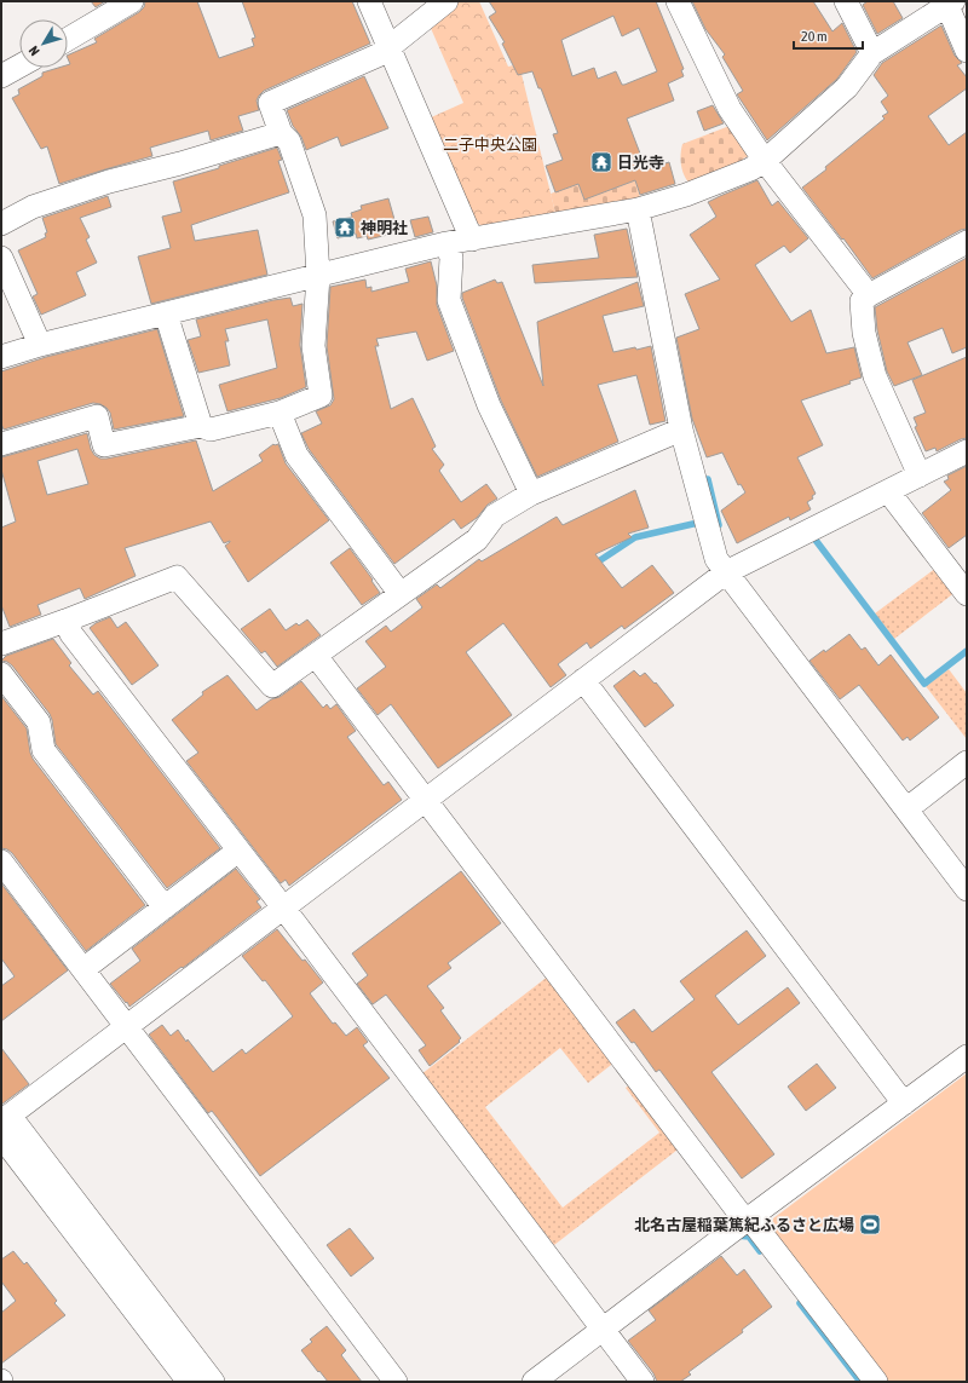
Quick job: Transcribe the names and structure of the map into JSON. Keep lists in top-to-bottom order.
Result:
{
  "parks": ["二子中央公園"],
  "places": {
    "temple": ["日光寺", "神明社"],
    "sports": ["北名古屋稲葉篤紀ふるさと広場"]
  },
  "scale_bar": "20 m",
  "north": "bottom left"
}
